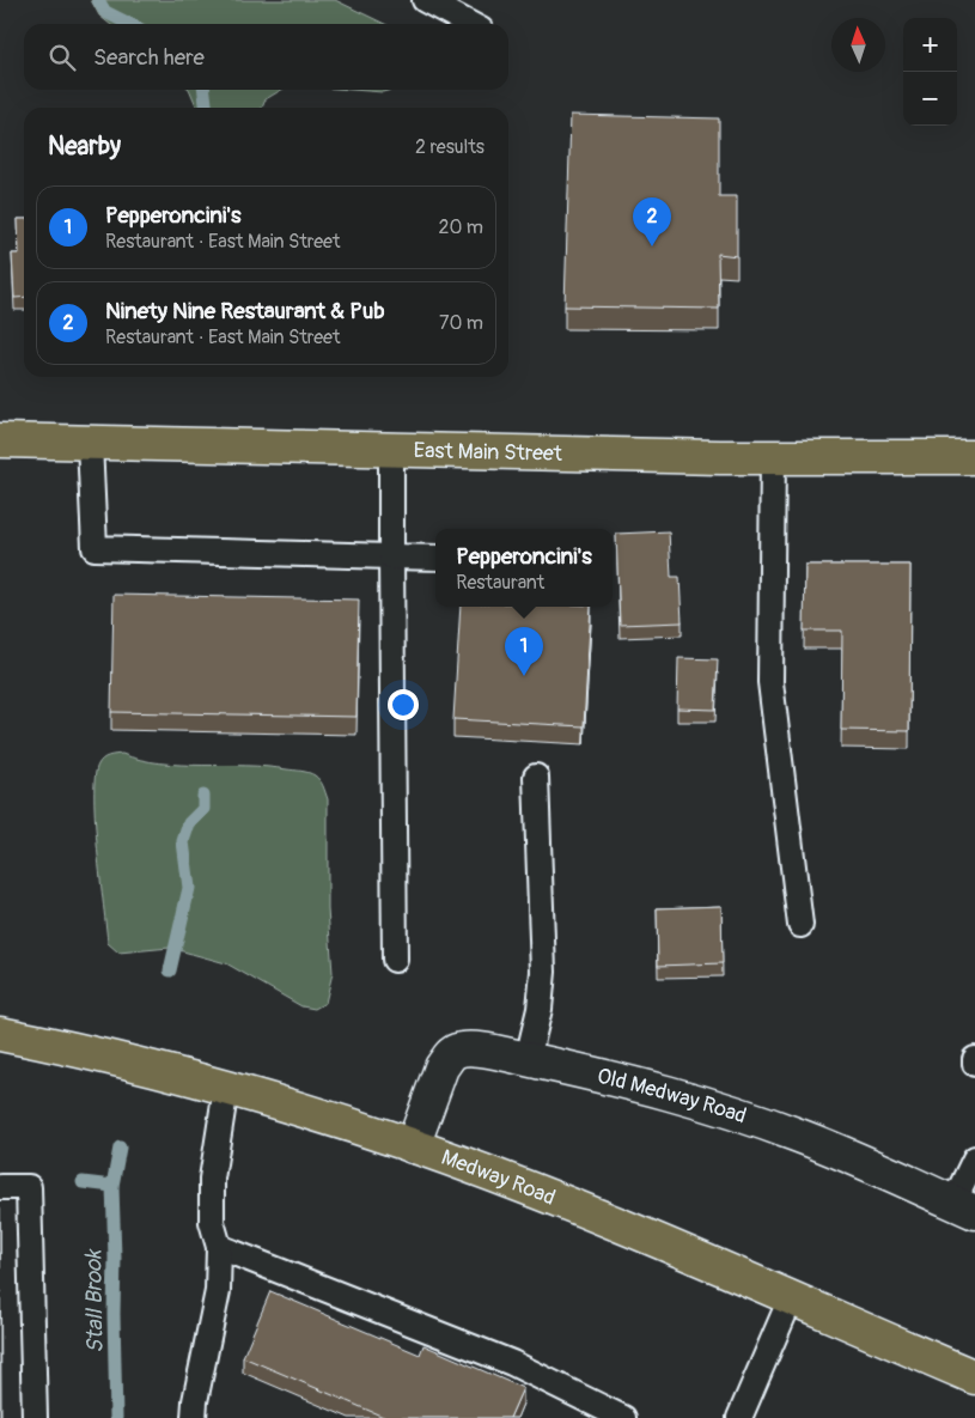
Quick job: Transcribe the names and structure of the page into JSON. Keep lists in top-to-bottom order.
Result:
{
  "streets": {
    "main road": ["East Main Street", "Medway Road"],
    "street": ["Old Medway Road"]
  },
  "crossings": [
    ["Old Medway Road", "Medway Road"]
  ],
  "water": ["Stall Brook"],
  "north": "top",
  "page": {
    "map_buttons": ["+", "−"],
    "search": "Search here",
    "heading": ["Nearby", "2 results"],
    "list": [
      {
        "mark": "1",
        "name": "Pepperoncini's",
        "note": "Restaurant · East Main Street",
        "value": "20 m"
      },
      {
        "mark": "2",
        "name": "Ninety Nine Restaurant & Pub",
        "note": "Restaurant · East Main Street",
        "value": "70 m"
      }
    ],
    "pins": ["2", "1"],
    "popup": ["Pepperoncini's", "Restaurant"]
  }
}
